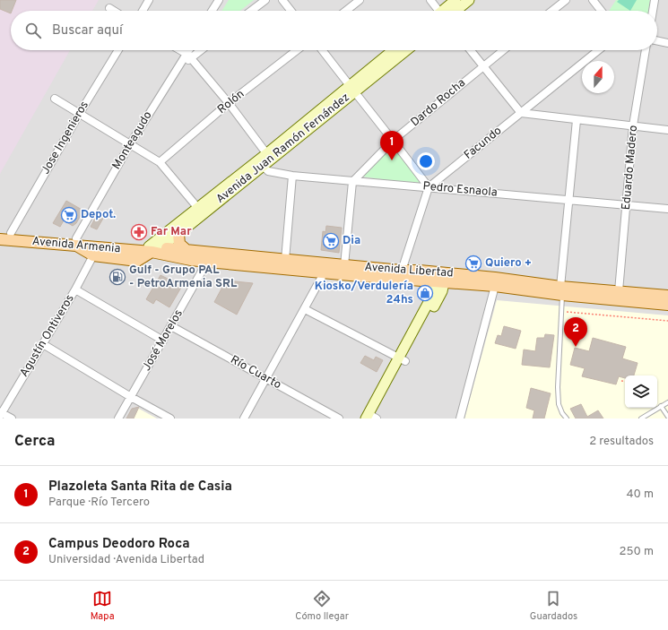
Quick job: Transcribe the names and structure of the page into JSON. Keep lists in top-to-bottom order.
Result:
{
  "streets": {
    "main road": ["Avenida Juan Ramón Fernández", "Avenida Armenia", "Avenida Libertad"],
    "street": [
      "Rolón",
      "Dardo Rocha",
      "Jose Ingenieros",
      "Monteagudo",
      "Facundo",
      "Eduardo Madero",
      "Pedro Esnaola",
      "Agustín Ontiveros",
      "José Morelos",
      "Río Cuarto"
    ]
  },
  "crossings": [
    ["Dardo Rocha", "Pedro Esnaola"],
    ["Jose Ingenieros", "Avenida Armenia"],
    ["Monteagudo", "Avenida Armenia"],
    ["Facundo", "Pedro Esnaola"],
    ["Avenida Juan Ramón Fernández", "Pedro Esnaola"],
    ["Avenida Juan Ramón Fernández", "Avenida Armenia"],
    ["Avenida Juan Ramón Fernández", "Avenida Libertad"],
    ["Eduardo Madero", "Pedro Esnaola"],
    ["Eduardo Madero", "Avenida Libertad"],
    ["Avenida Armenia", "Avenida Libertad"],
    ["Avenida Libertad", "José Morelos"],
    ["José Morelos", "Río Cuarto"]
  ],
  "places": {
    "supermarket": ["Depot.", "Dia", "Quiero +"],
    "pharmacy": ["Far Mar"],
    "fuel station": ["Gulf - Grupo PAL - PetroArmenia SRL"],
    "shop": ["Kiosko/Verdulería 24hs"]
  },
  "north": "top",
  "page": {
    "search": "Buscar aquí",
    "pins": ["1", "2"],
    "heading": ["Cerca", "2 resultados"],
    "list": [
      {
        "mark": "1",
        "name": "Plazoleta Santa Rita de Casia",
        "note": "Parque · Río Tercero",
        "value": "40 m"
      },
      {
        "mark": "2",
        "name": "Campus Deodoro Roca",
        "note": "Universidad · Avenida Libertad",
        "value": "250 m"
      }
    ],
    "nav": ["Mapa", "Cómo llegar", "Guardados"]
  }
}
